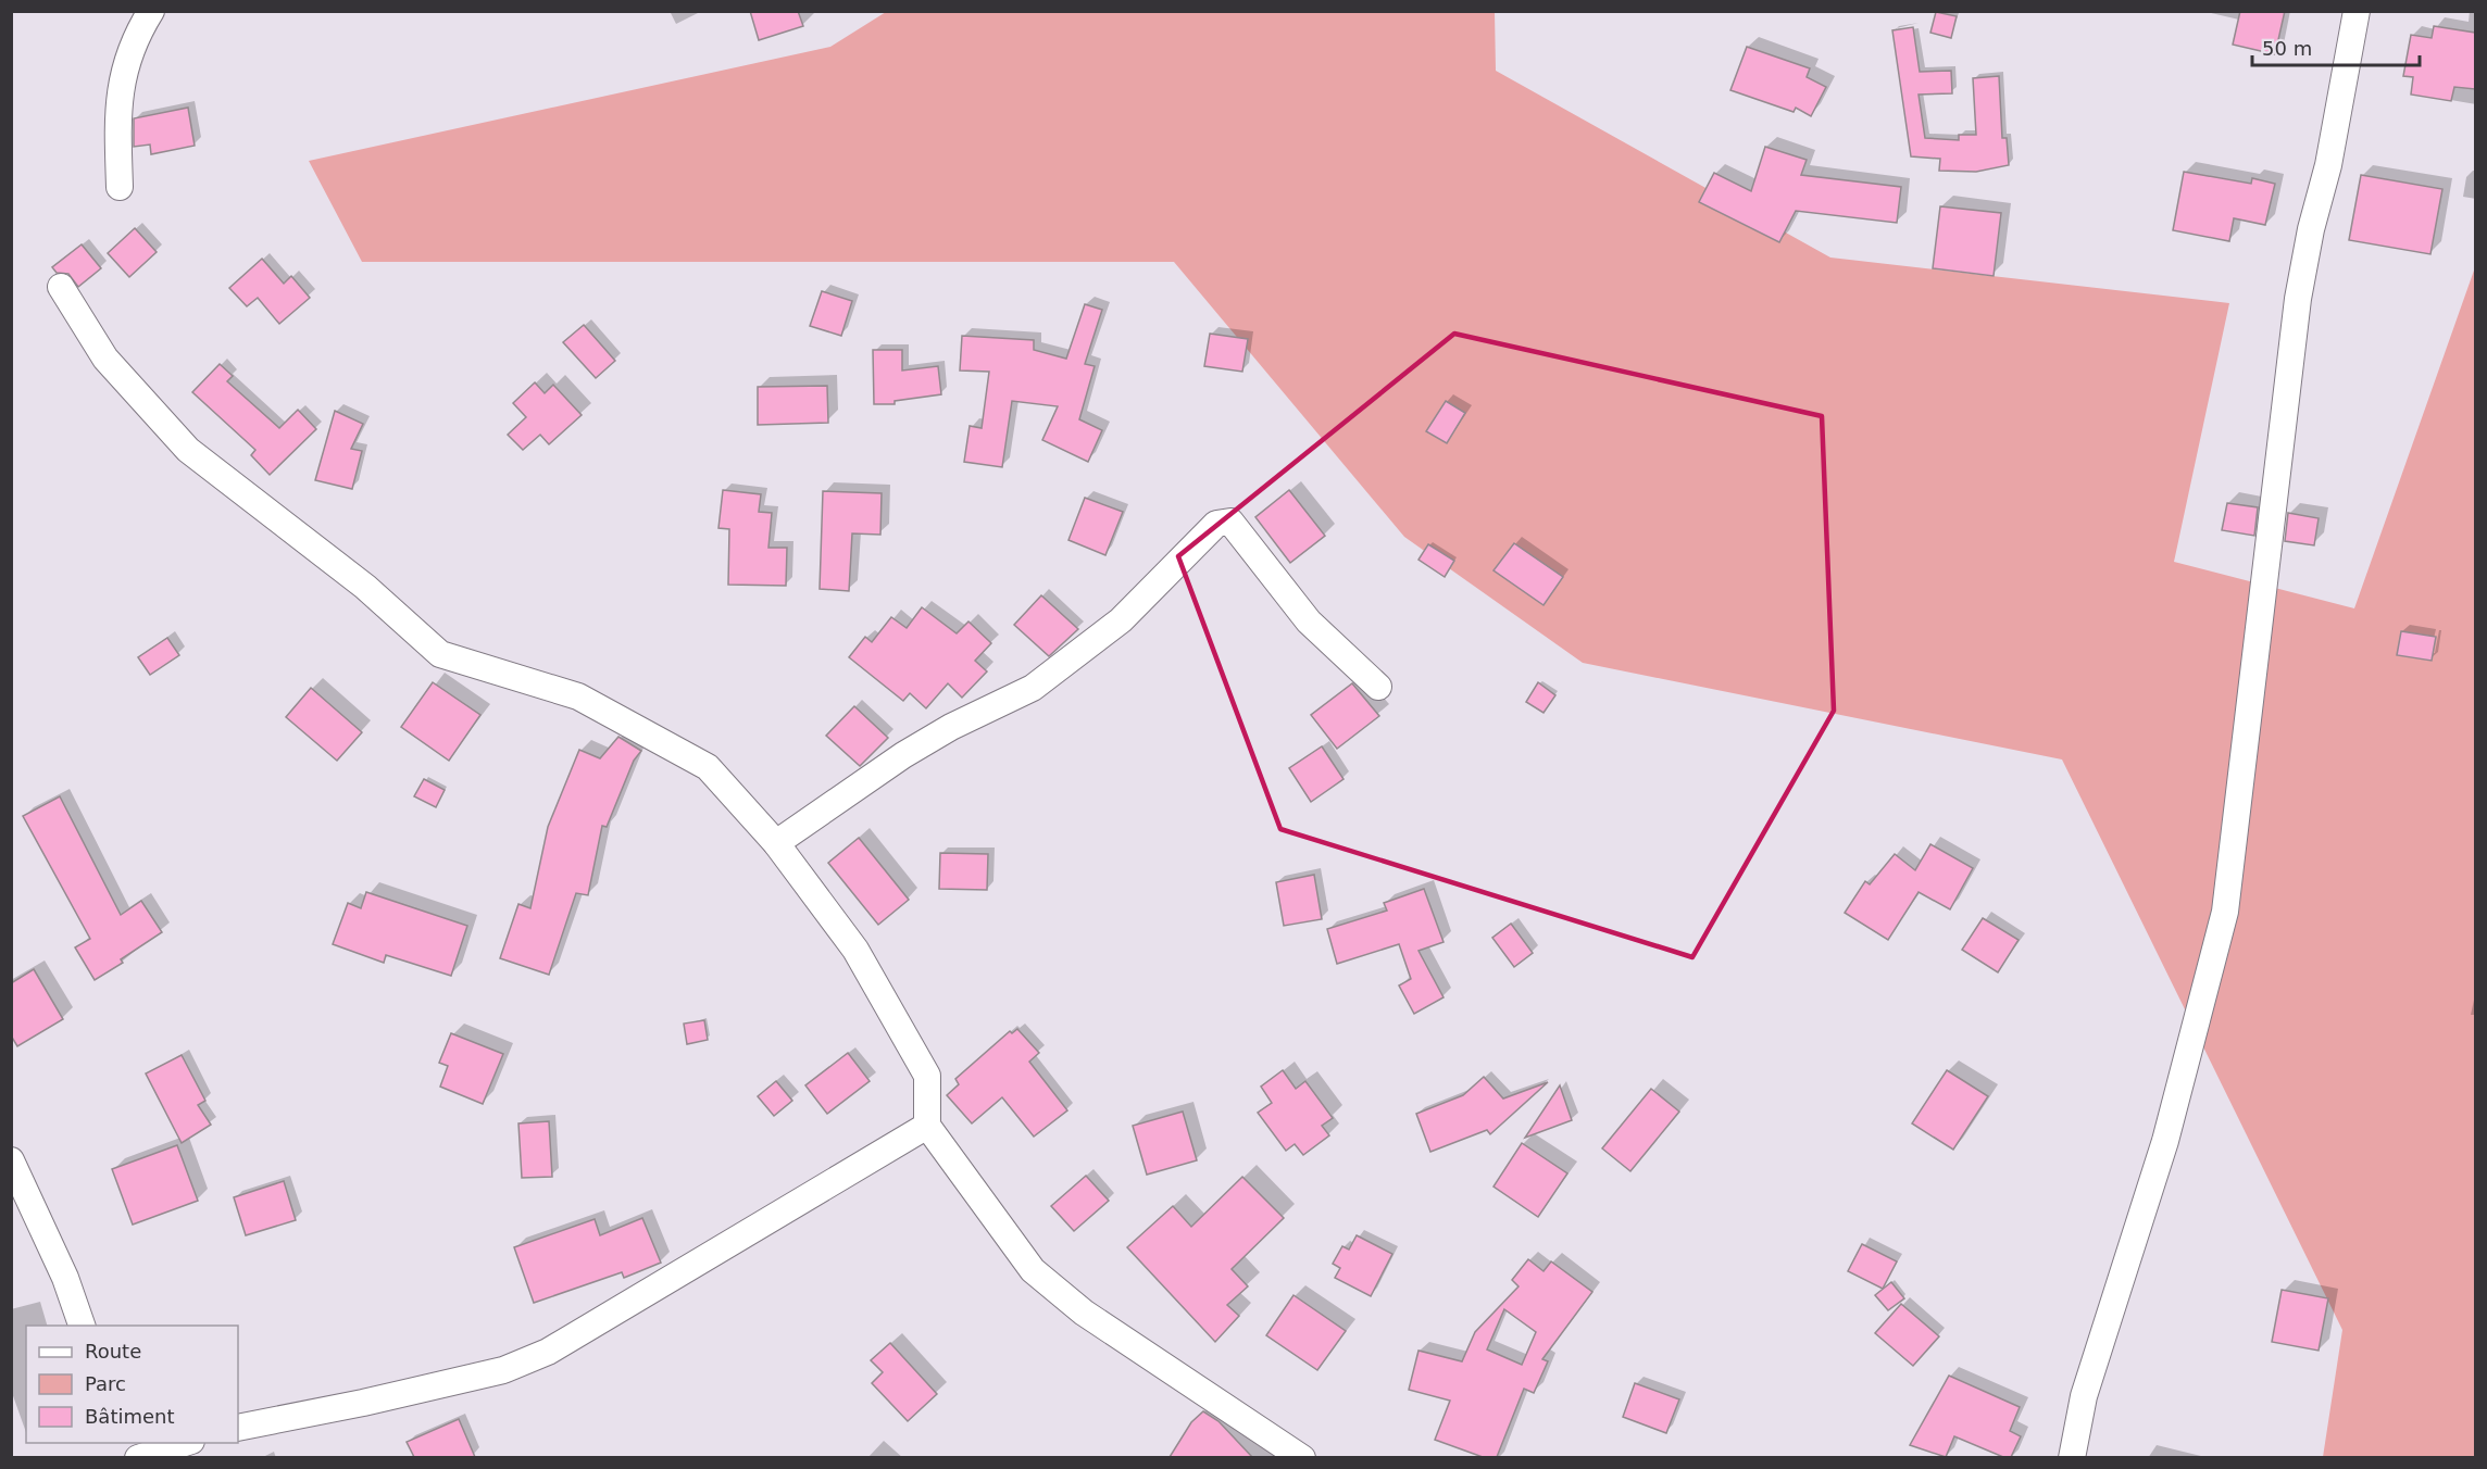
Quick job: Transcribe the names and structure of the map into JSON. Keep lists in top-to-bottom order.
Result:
{
  "legend": ["Route", "Parc", "Bâtiment"],
  "scale_bar": "50 m"
}
